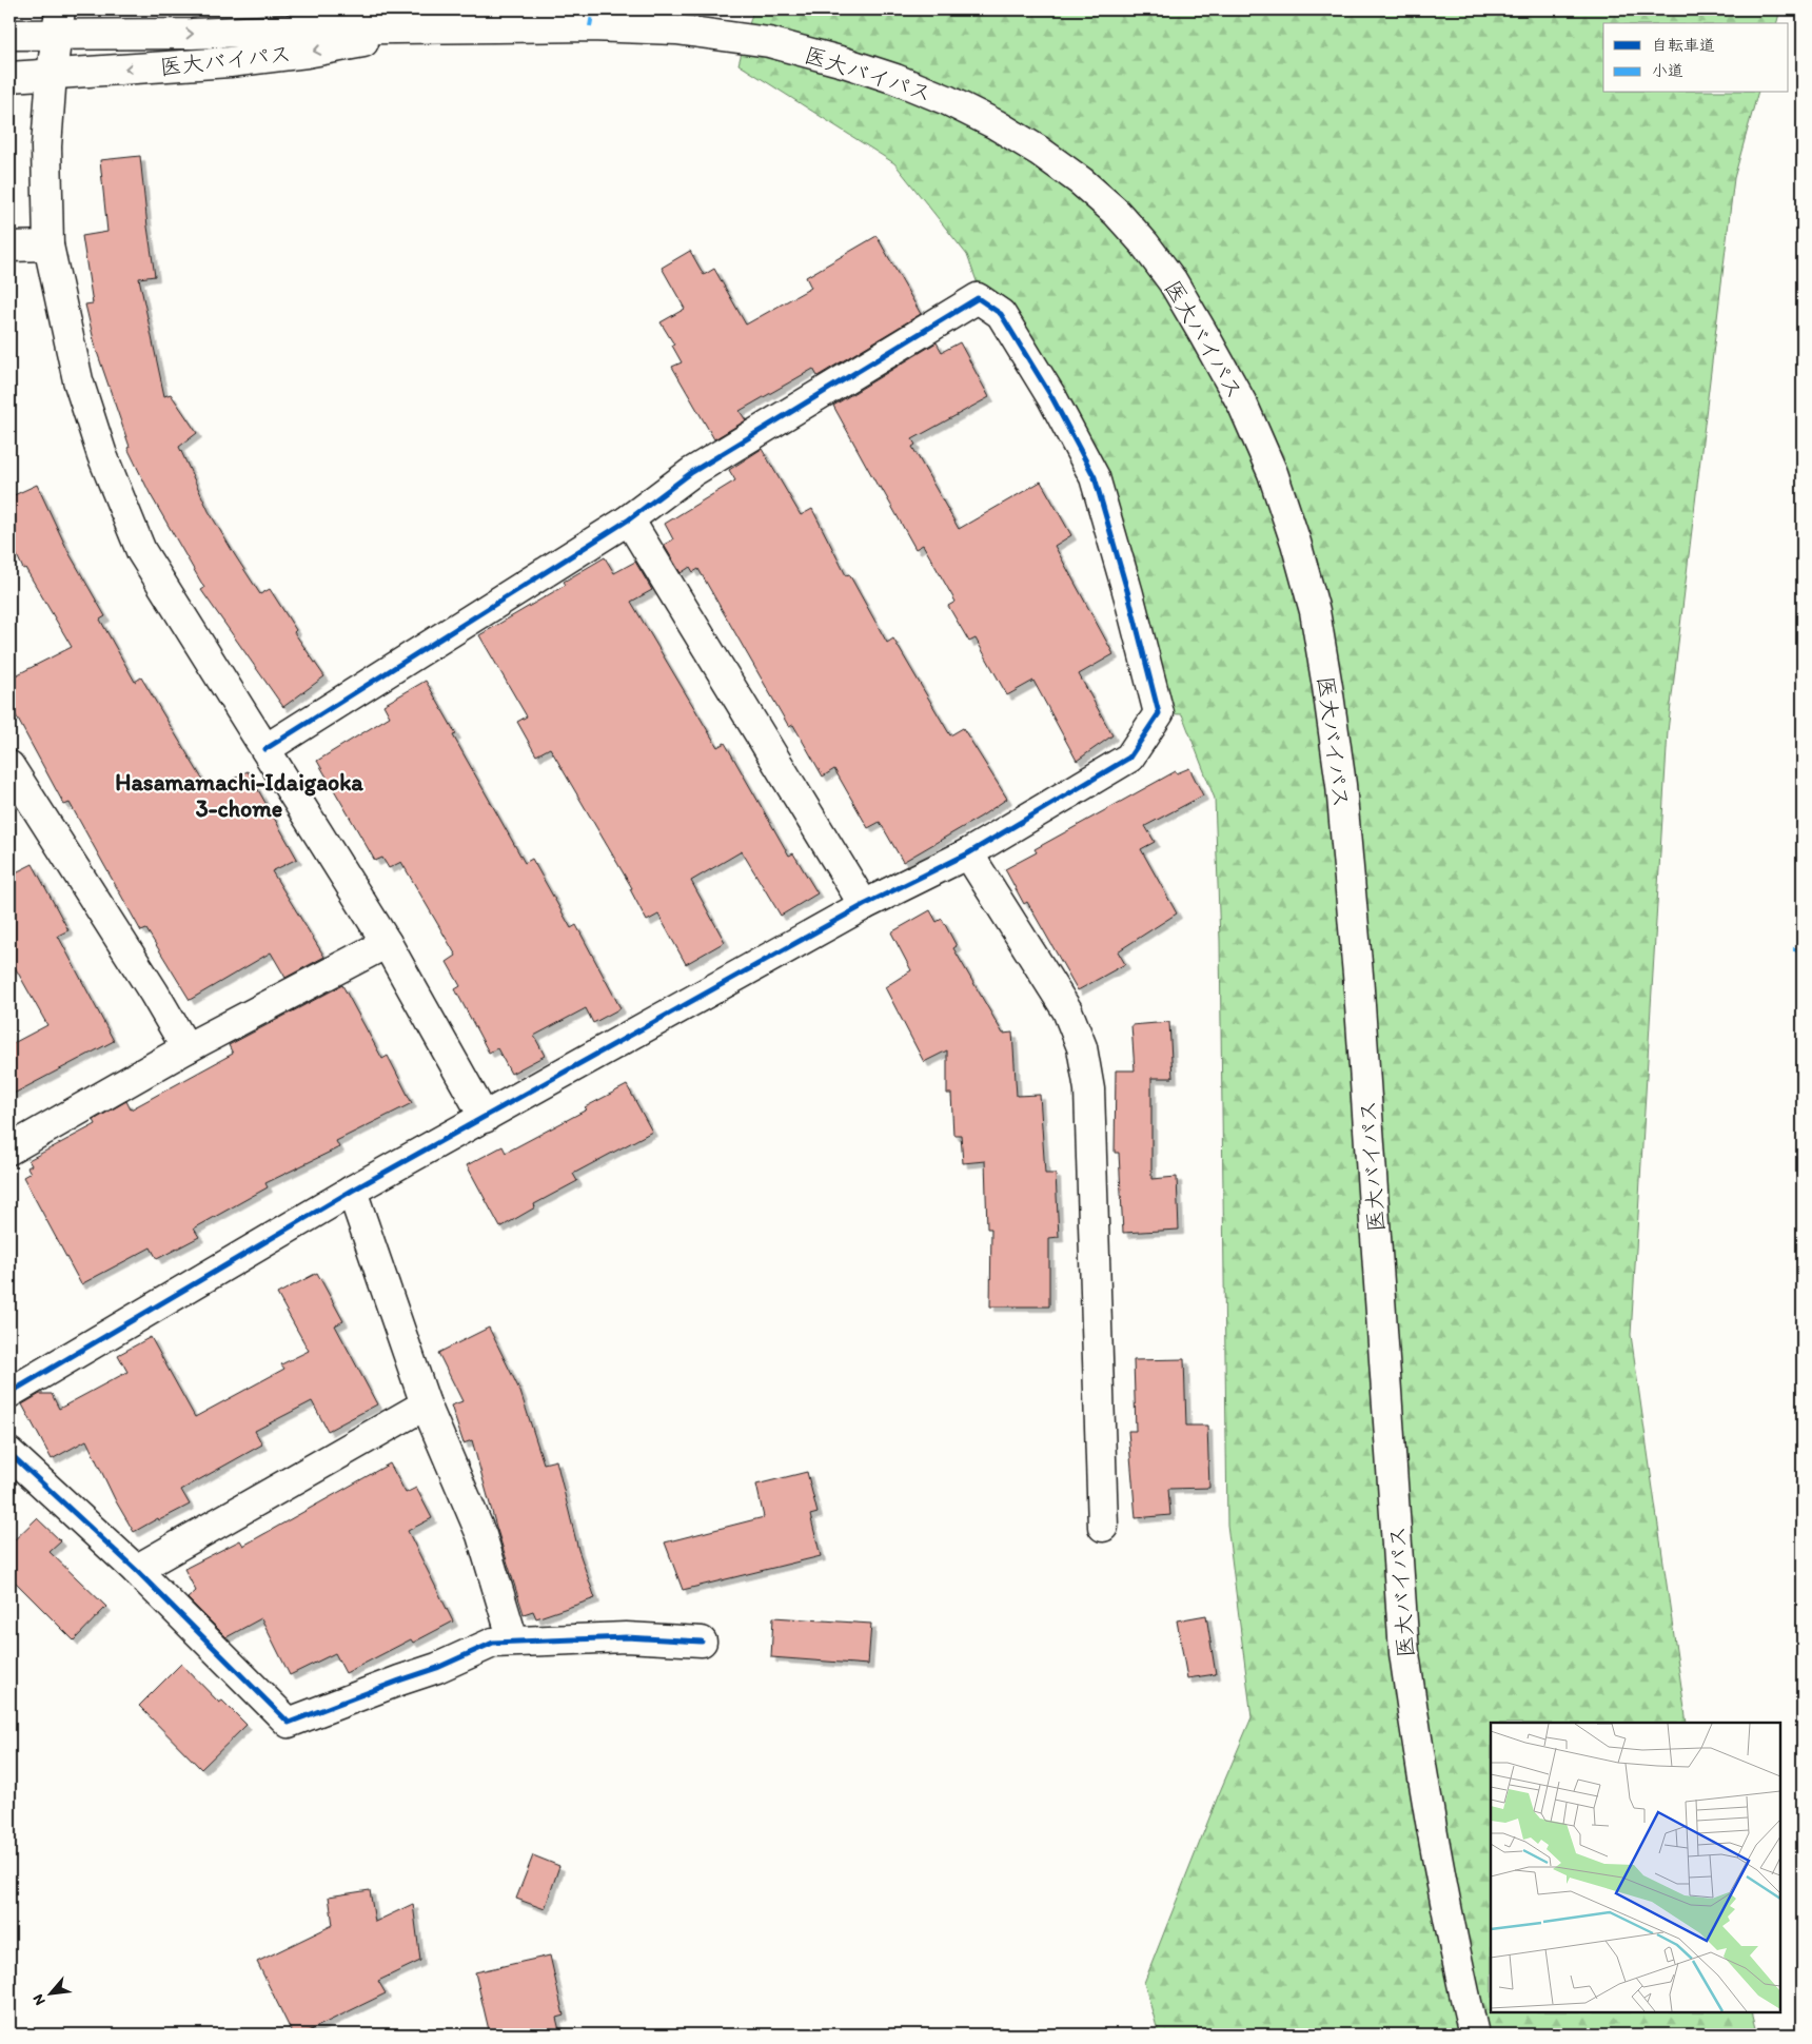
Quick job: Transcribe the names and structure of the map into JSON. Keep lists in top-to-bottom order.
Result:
{
  "streets": {
    "street": ["医大バイパス"]
  },
  "districts": ["Hasamamachi-Idaigaoka 3-chome"],
  "legend": ["自転車道", "小道"],
  "north": "bottom left"
}
